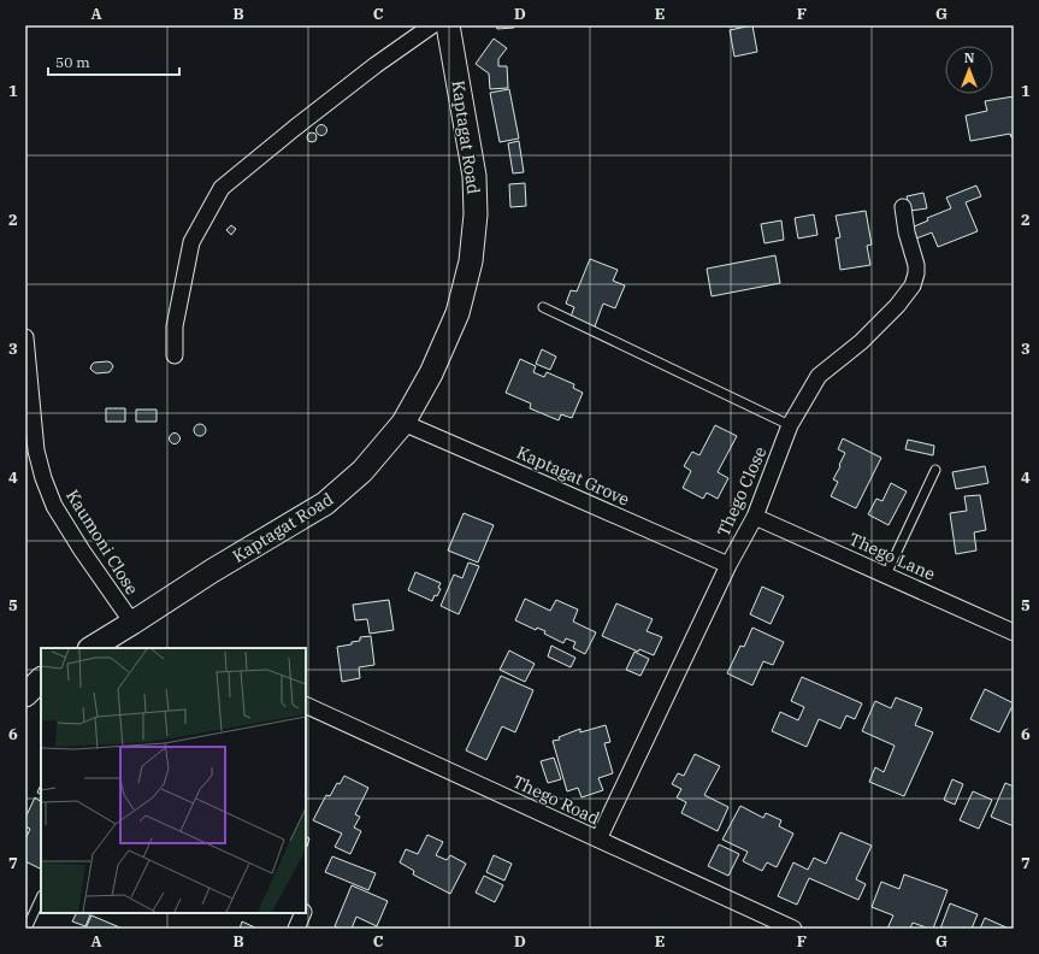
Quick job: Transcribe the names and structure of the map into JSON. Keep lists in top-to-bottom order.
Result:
{
  "streets": {
    "main road": ["Kaptagat Road"],
    "street": [
      "Kaptagat Grove",
      "Thego Close",
      "Kaumoni Close",
      "Thego Lane",
      "Thego Road"
    ]
  },
  "crossings": [
    ["Kaptagat Road", "Kaptagat Grove"],
    ["Kaptagat Road", "Kaumoni Close"],
    ["Kaptagat Grove", "Thego Close"],
    ["Thego Close", "Thego Lane"],
    ["Thego Close", "Thego Road"]
  ],
  "scale_bar": "50 m",
  "north": "top",
  "grid": {
    "columns": [
      "A",
      "B",
      "C",
      "D",
      "E",
      "F",
      "G"
    ],
    "rows": [
      "1",
      "2",
      "3",
      "4",
      "5",
      "6",
      "7"
    ]
  }
}
